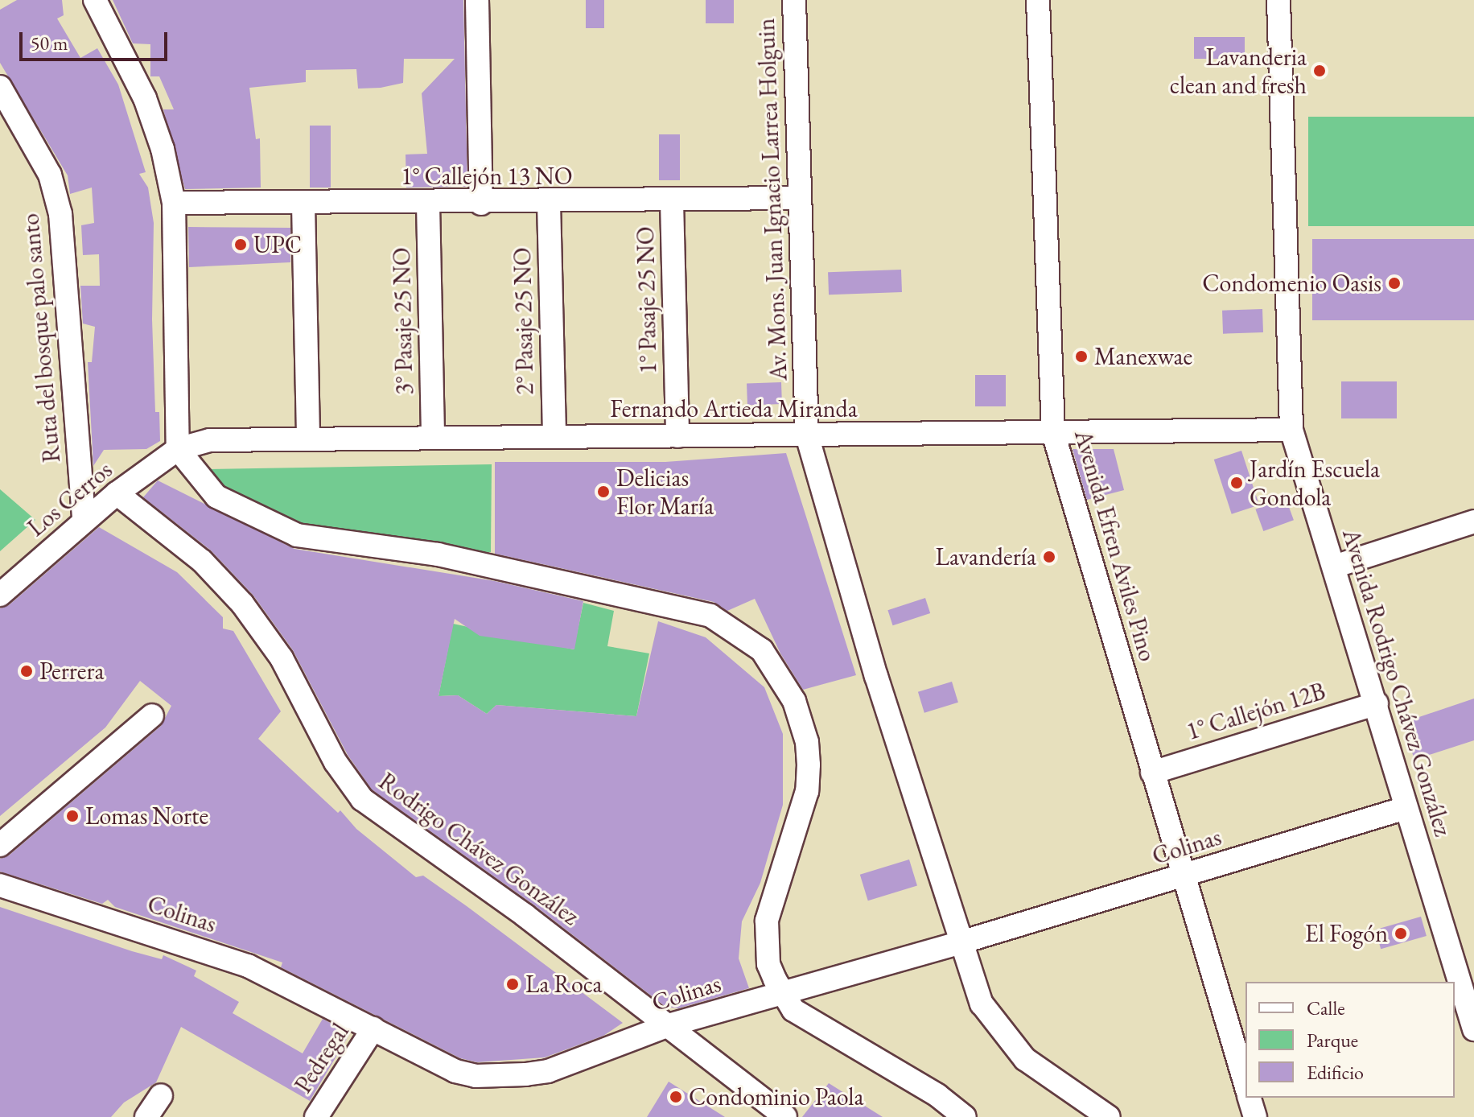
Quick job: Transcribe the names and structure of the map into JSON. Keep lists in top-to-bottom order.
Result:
{
  "streets": {
    "street": [
      "1° Callejón 13 NO",
      "Av. Mons. Juan Ignacio Larrea Holguin",
      "1° Pasaje 25 NO",
      "3° Pasaje 25 NO",
      "2° Pasaje 25 NO",
      "Ruta del bosque palo santo",
      "Fernando Artieda Miranda",
      "Los Cerros",
      "Avenida Efren Aviles Pino",
      "Avenida Rodrigo Chávez González",
      "1° Callejón 12B",
      "Colinas",
      "Rodrigo Chávez González",
      "Pedregal"
    ]
  },
  "crossings": [
    ["1° Callejón 13 NO", "Av. Mons. Juan Ignacio Larrea Holguin"],
    ["1° Callejón 13 NO", "1° Pasaje 25 NO"],
    ["1° Callejón 13 NO", "3° Pasaje 25 NO"],
    ["1° Callejón 13 NO", "2° Pasaje 25 NO"],
    ["Av. Mons. Juan Ignacio Larrea Holguin", "Fernando Artieda Miranda"],
    ["Av. Mons. Juan Ignacio Larrea Holguin", "Colinas"],
    ["1° Pasaje 25 NO", "Fernando Artieda Miranda"],
    ["3° Pasaje 25 NO", "Fernando Artieda Miranda"],
    ["2° Pasaje 25 NO", "Fernando Artieda Miranda"],
    ["Ruta del bosque palo santo", "Los Cerros"],
    ["Fernando Artieda Miranda", "Los Cerros"],
    ["Fernando Artieda Miranda", "Avenida Efren Aviles Pino"],
    ["Fernando Artieda Miranda", "Avenida Rodrigo Chávez González"],
    ["Los Cerros", "Rodrigo Chávez González"],
    ["Avenida Efren Aviles Pino", "1° Callejón 12B"],
    ["Avenida Efren Aviles Pino", "Colinas"],
    ["Avenida Rodrigo Chávez González", "1° Callejón 12B"],
    ["Avenida Rodrigo Chávez González", "Colinas"],
    ["Colinas", "Rodrigo Chávez González"],
    ["Colinas", "Pedregal"]
  ],
  "places": [
    "Lavanderia clean and fresh",
    "UPC",
    "Condomenio Oasis",
    "Manexwae",
    "Jardín Escuela Gondola",
    "Delicias Flor María",
    "Lavandería",
    "Perrera",
    "Lomas Norte",
    "El Fogón",
    "La Roca",
    "Condominio Paola"
  ],
  "legend": ["Calle", "Parque", "Edificio"],
  "scale_bar": "50 m"
}
